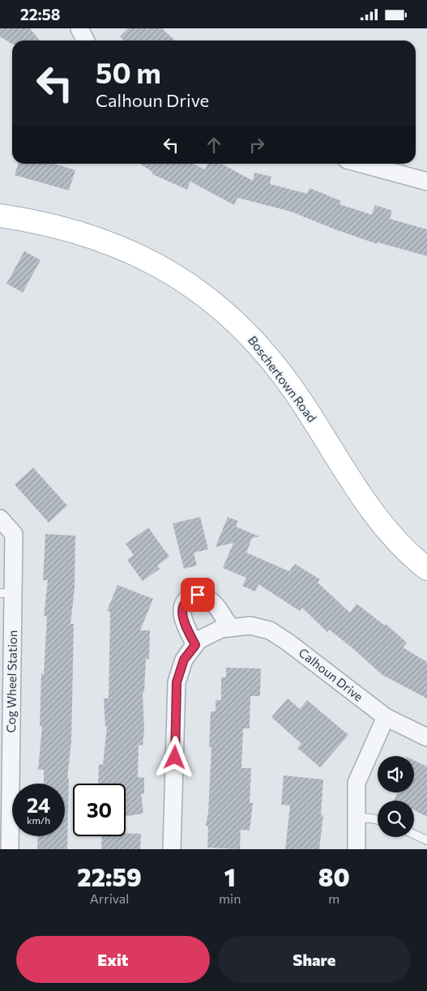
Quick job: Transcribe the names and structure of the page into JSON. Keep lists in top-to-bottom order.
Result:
{
  "streets": {
    "street": ["Boschertown Road", "Calhoun Drive", "Cog Wheel Station"]
  },
  "page": {
    "status": "22:58",
    "turn": ["50 m", "Calhoun Drive"],
    "speed": "24 km/h",
    "limit": "30",
    "eta": [
      "22:59",
      "Arrival",
      "1",
      "min",
      "80",
      "m"
    ],
    "buttons": ["Exit", "Share"]
  }
}
